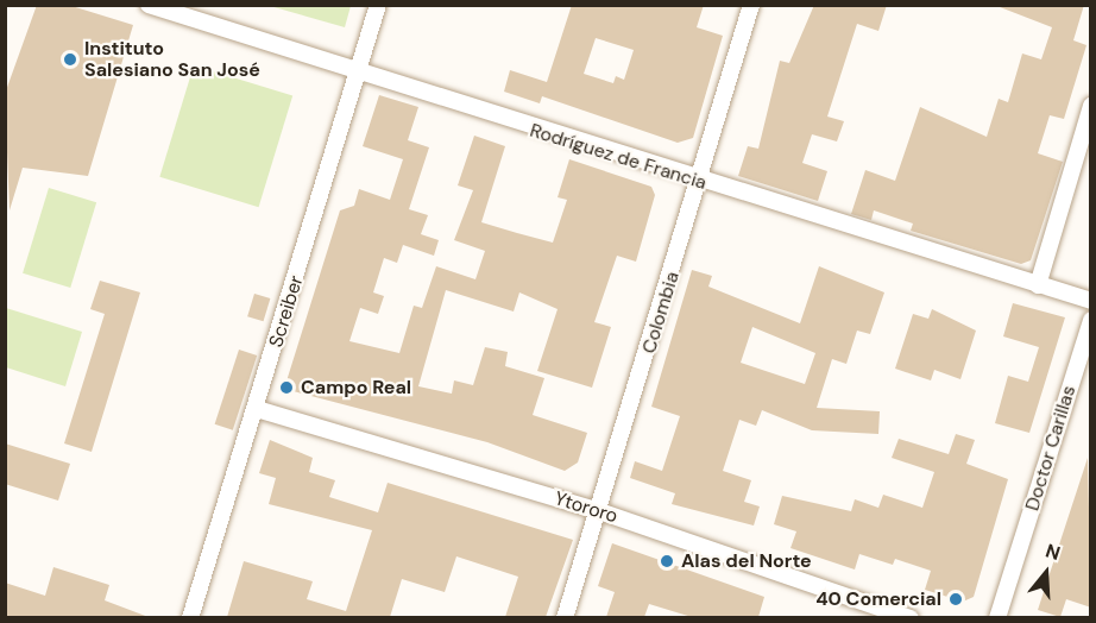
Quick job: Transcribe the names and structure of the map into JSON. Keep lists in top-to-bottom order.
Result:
{
  "streets": {
    "street": [
      "Rodríguez de Francia",
      "Screiber",
      "Colombia",
      "Doctor Carillas",
      "Ytororo"
    ]
  },
  "crossings": [
    ["Rodríguez de Francia", "Screiber"],
    ["Rodríguez de Francia", "Colombia"],
    ["Screiber", "Ytororo"],
    ["Colombia", "Ytororo"]
  ],
  "places": [
    "Instituto Salesiano San José",
    "Campo Real",
    "Alas del Norte",
    "40 Comercial"
  ],
  "north": "top"
}
